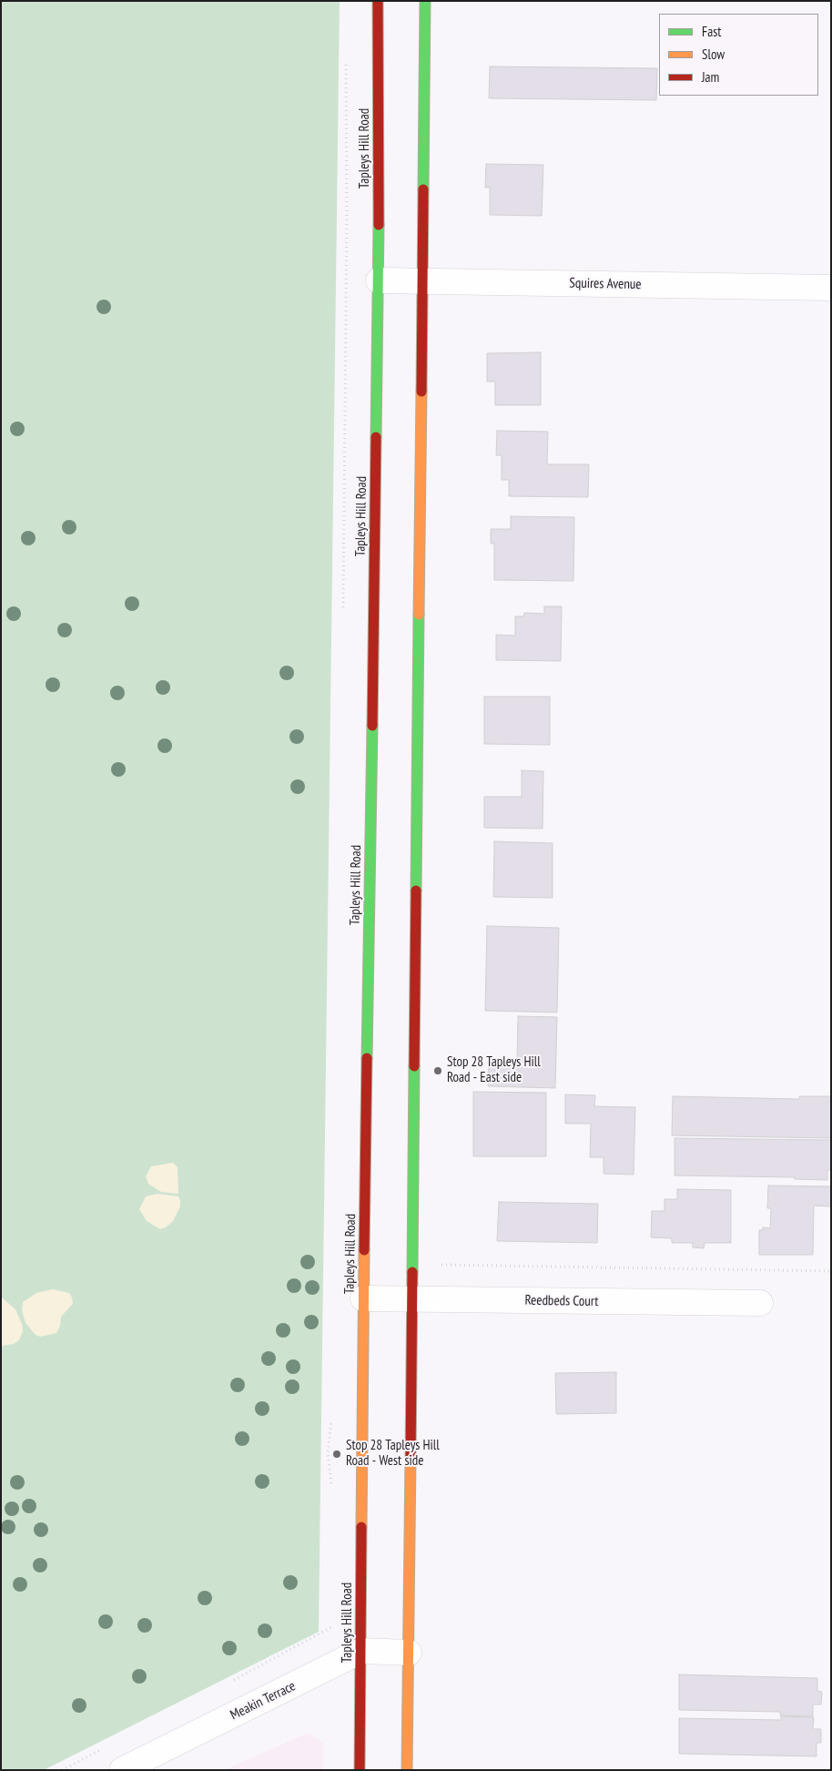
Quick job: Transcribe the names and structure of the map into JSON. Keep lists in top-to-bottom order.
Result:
{
  "streets": {
    "main road": ["Tapleys Hill Road"],
    "street": ["Squires Avenue", "Reedbeds Court", "Meakin Terrace"]
  },
  "crossings": [
    ["Tapleys Hill Road", "Squires Avenue"],
    ["Tapleys Hill Road", "Reedbeds Court"],
    ["Tapleys Hill Road", "Meakin Terrace"]
  ],
  "places": ["Stop 28 Tapleys Hill Road - East side", "Stop 28 Tapleys Hill Road - West side"],
  "legend": ["Fast", "Slow", "Jam"]
}
